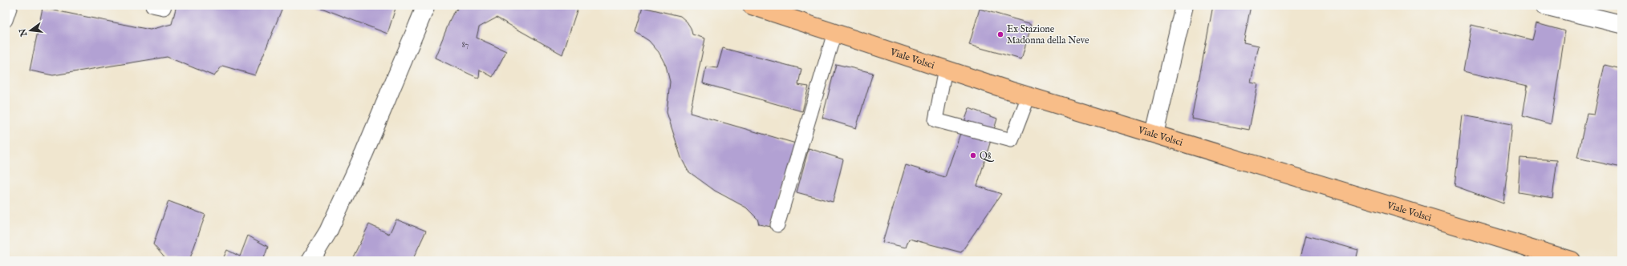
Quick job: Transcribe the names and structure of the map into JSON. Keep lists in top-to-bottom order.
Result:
{
  "streets": {
    "main road": ["Viale Volsci"]
  },
  "places": ["Ex Stazione Madonna della Neve", "Q8"],
  "house_numbers": ["87"],
  "north": "left"
}
